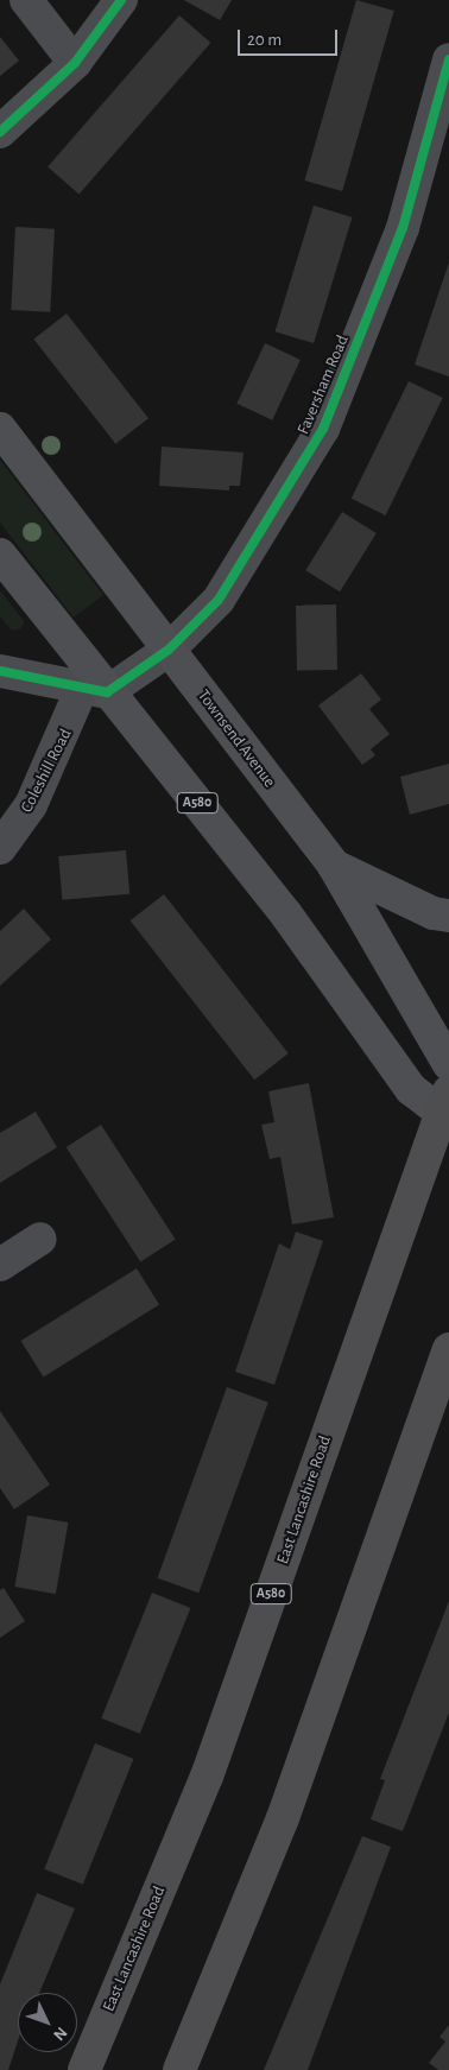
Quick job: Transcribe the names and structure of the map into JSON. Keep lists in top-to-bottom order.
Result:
{
  "streets": {
    "highway": ["A580", "East Lancashire Road"],
    "main road": ["Townsend Avenue"],
    "street": ["Faversham Road", "Coleshill Road"]
  },
  "crossings": [
    ["Faversham Road", "Townsend Avenue"],
    ["Faversham Road", "Coleshill Road"],
    ["Faversham Road", "A580"],
    ["Coleshill Road", "A580"],
    ["A580", "East Lancashire Road"]
  ],
  "scale_bar": "20 m",
  "north": "bottom right"
}
